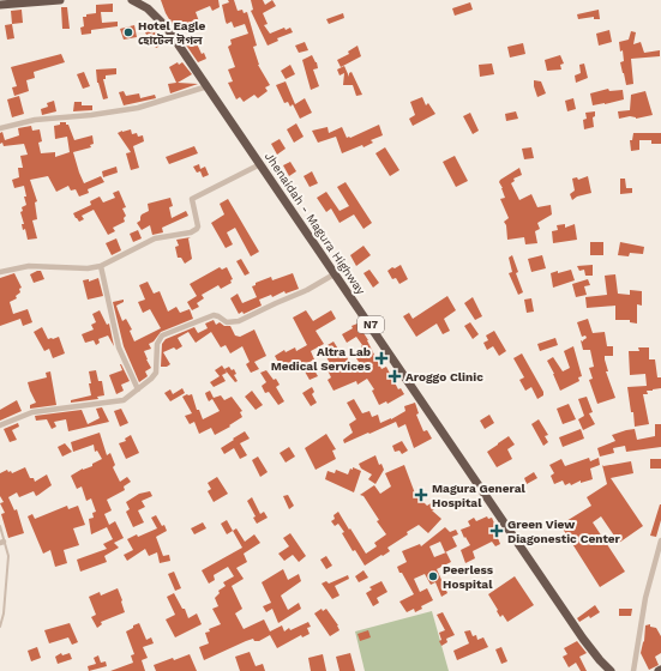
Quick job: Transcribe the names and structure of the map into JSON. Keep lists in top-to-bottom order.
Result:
{
  "streets": {
    "highway": ["Jhenaidah - Magura Highway", "N7"]
  },
  "places": {
    "other": ["Hotel Eagle হোটেল ঈগল", "Peerless Hospital"],
    "health": [
      "Altra Lab Medical Services",
      "Aroggo Clinic",
      "Magura General Hospital",
      "Green View Diagonestic Center"
    ]
  }
}
